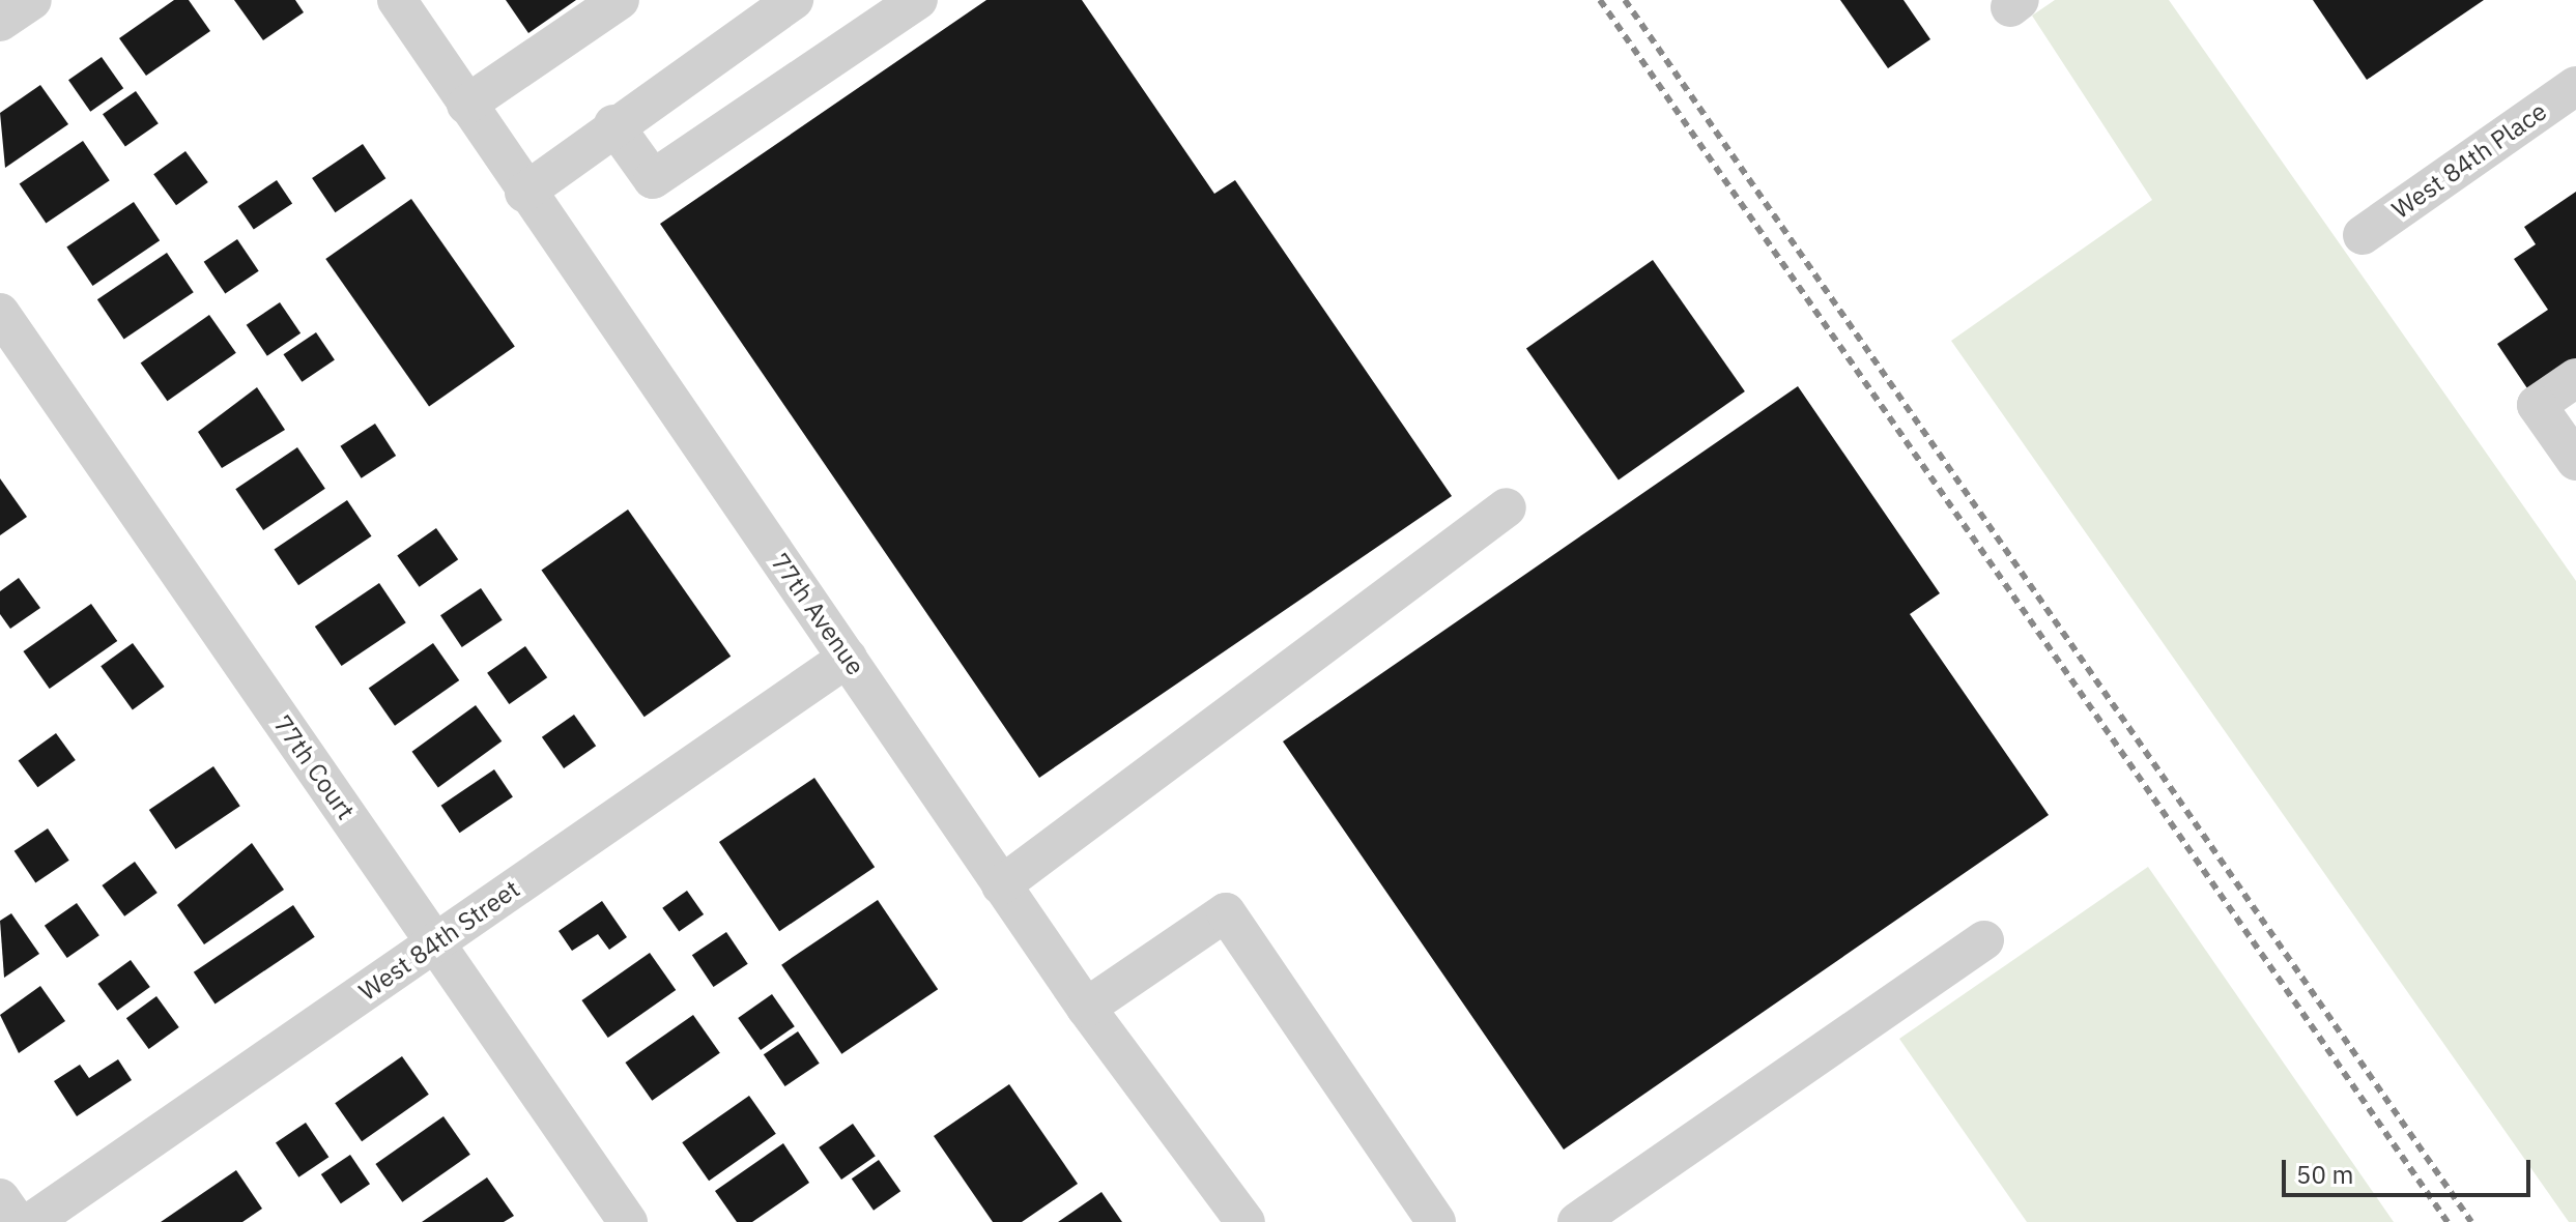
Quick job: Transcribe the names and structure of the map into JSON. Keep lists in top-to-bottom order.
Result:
{
  "streets": {
    "street": [
      "West 84th Place",
      "77th Avenue",
      "77th Court",
      "West 84th Street"
    ]
  },
  "crossings": [
    ["77th Avenue", "West 84th Street"],
    ["77th Court", "West 84th Street"]
  ],
  "scale_bar": "50 m"
}
